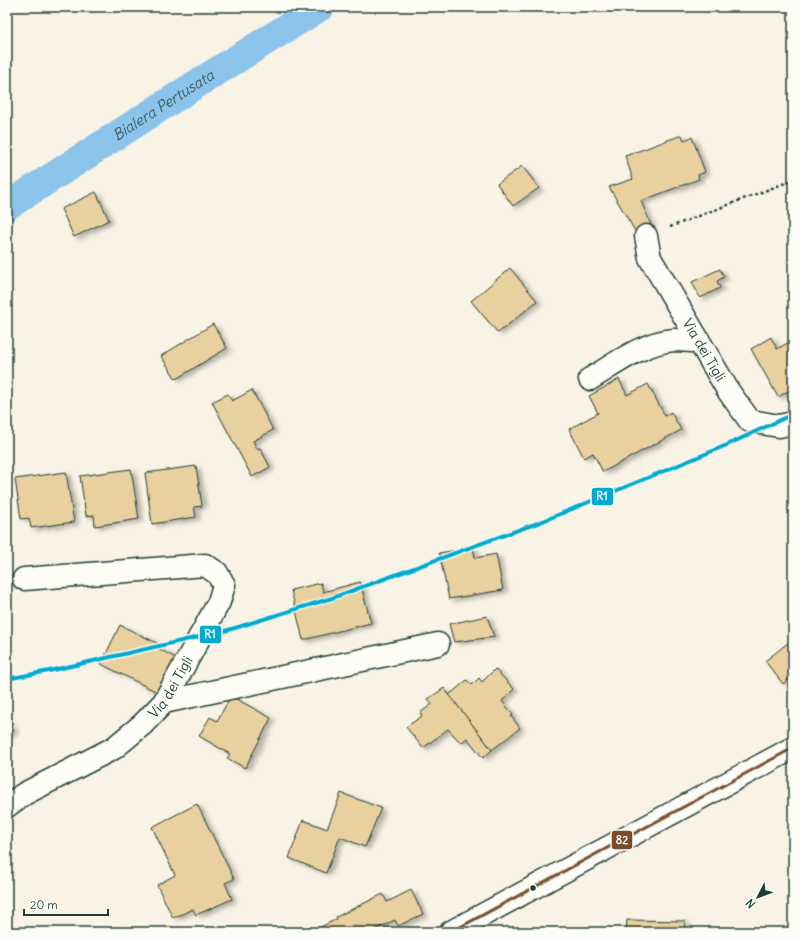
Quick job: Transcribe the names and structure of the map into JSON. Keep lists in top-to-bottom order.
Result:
{
  "streets": {
    "street": ["Via dei Tigli"]
  },
  "water": ["Bialera Pertusata"],
  "lines": ["transit line R1", "transit line 82"],
  "scale_bar": "20 m",
  "north": "bottom left"
}
